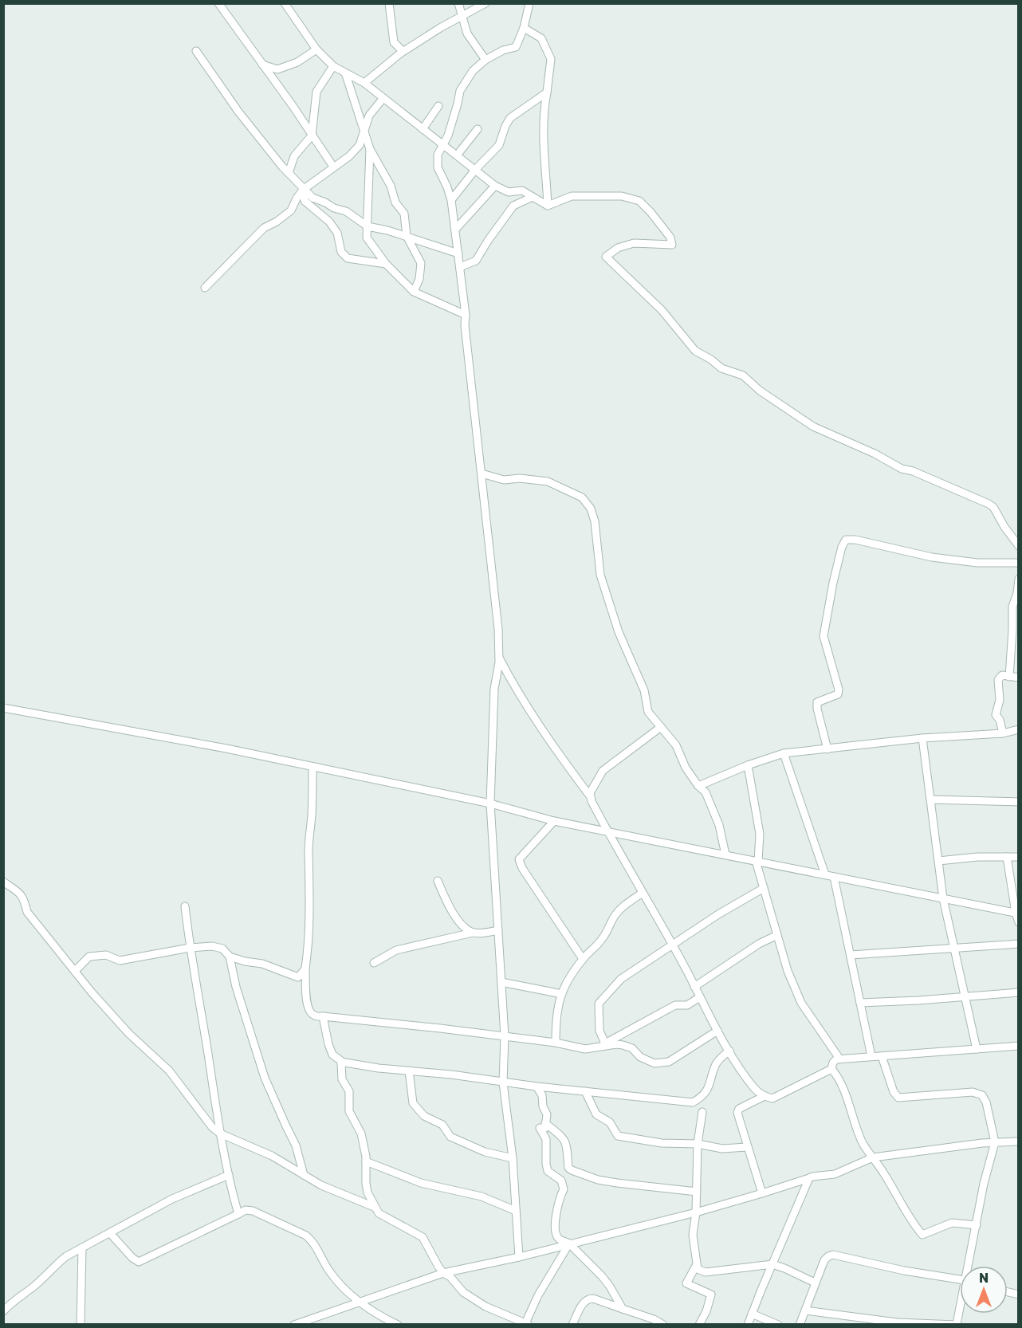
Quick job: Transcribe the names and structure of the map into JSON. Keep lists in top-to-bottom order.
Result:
{
  "north": "top"
}
